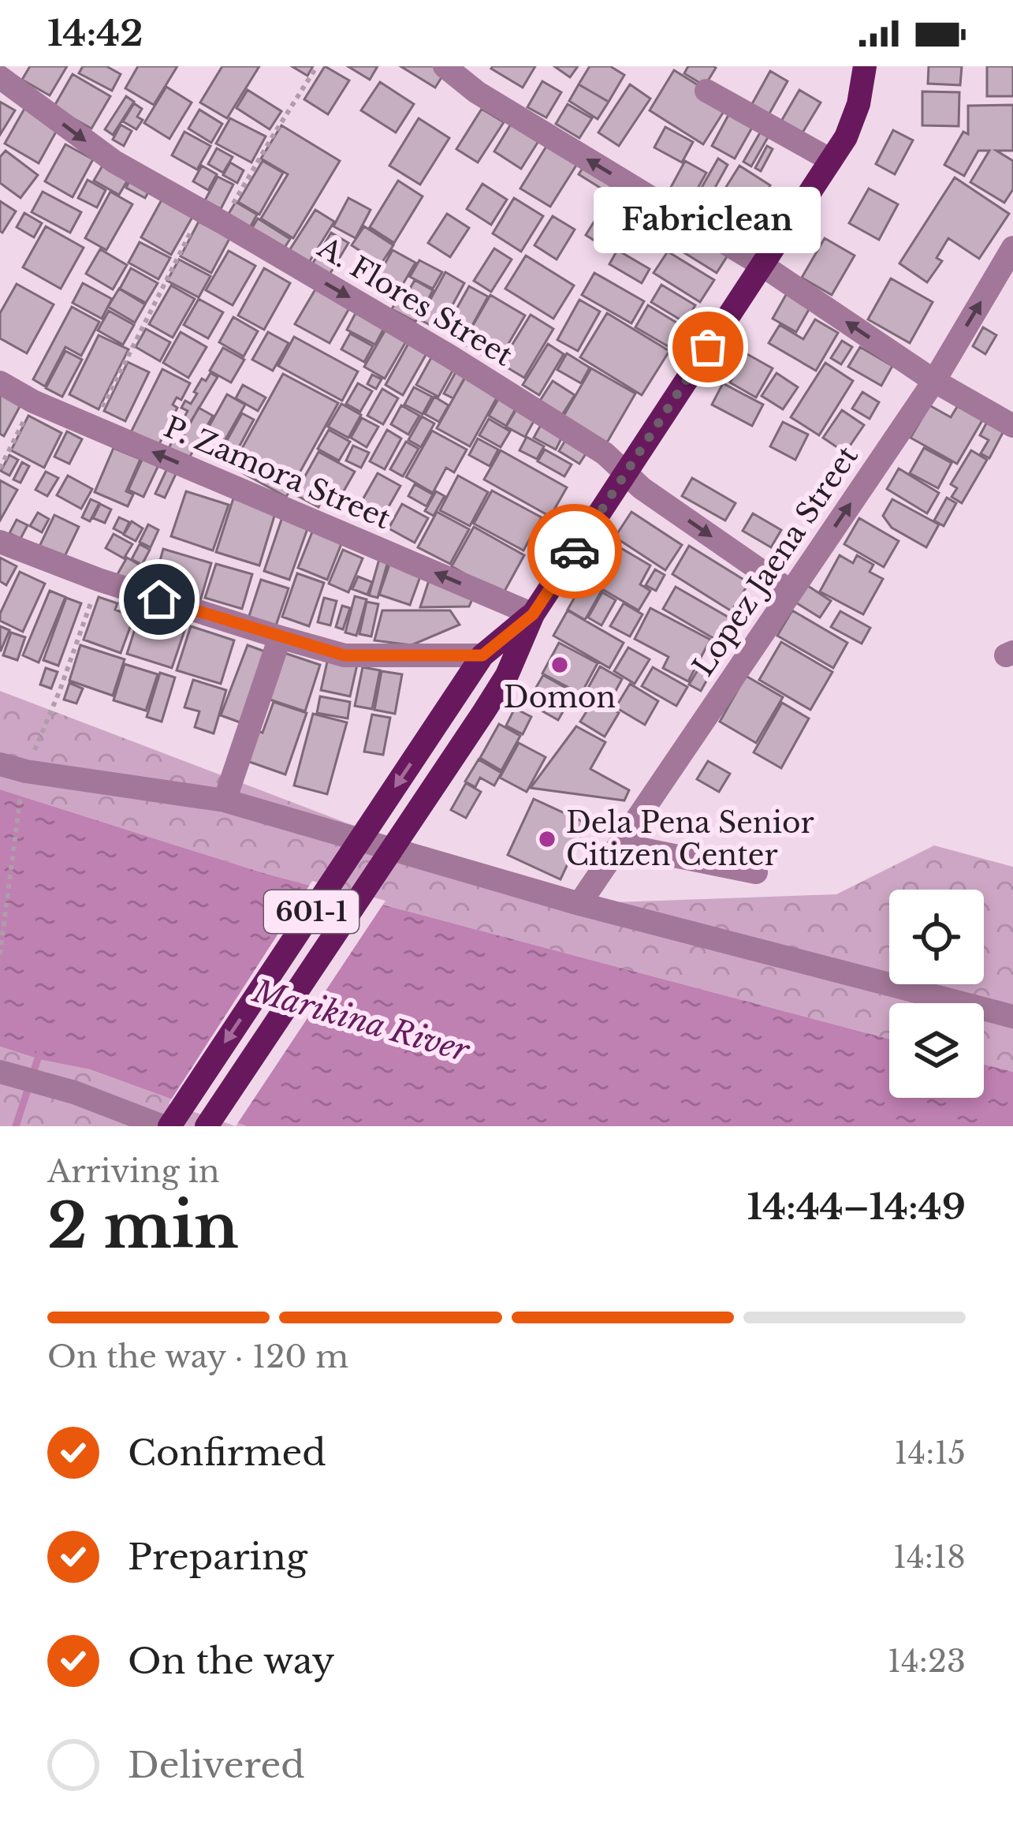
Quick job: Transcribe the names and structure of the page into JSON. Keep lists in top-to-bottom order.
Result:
{
  "streets": {
    "main road": ["601-1"],
    "street": ["A. Flores Street", "P. Zamora Street", "Lopez Jaena Street"]
  },
  "crossings": [
    ["A. Flores Street", "Lopez Jaena Street"],
    ["A. Flores Street", "601-1"],
    ["P. Zamora Street", "601-1"]
  ],
  "one_way": ["A. Flores Street", "Lopez Jaena Street"],
  "water": ["Marikina River"],
  "places": ["Fabriclean", "Domon", "Dela Pena Senior Citizen Center"],
  "page": {
    "status": "14:42",
    "bubble": "Fabriclean",
    "heading": ["2 min", "Arriving in", "14:44–14:49"],
    "bar": "On the way · 120 m",
    "list": [
      ["Confirmed", "14:15"],
      ["Preparing", "14:18"],
      ["On the way", "14:23"],
      "Delivered"
    ]
  }
}
